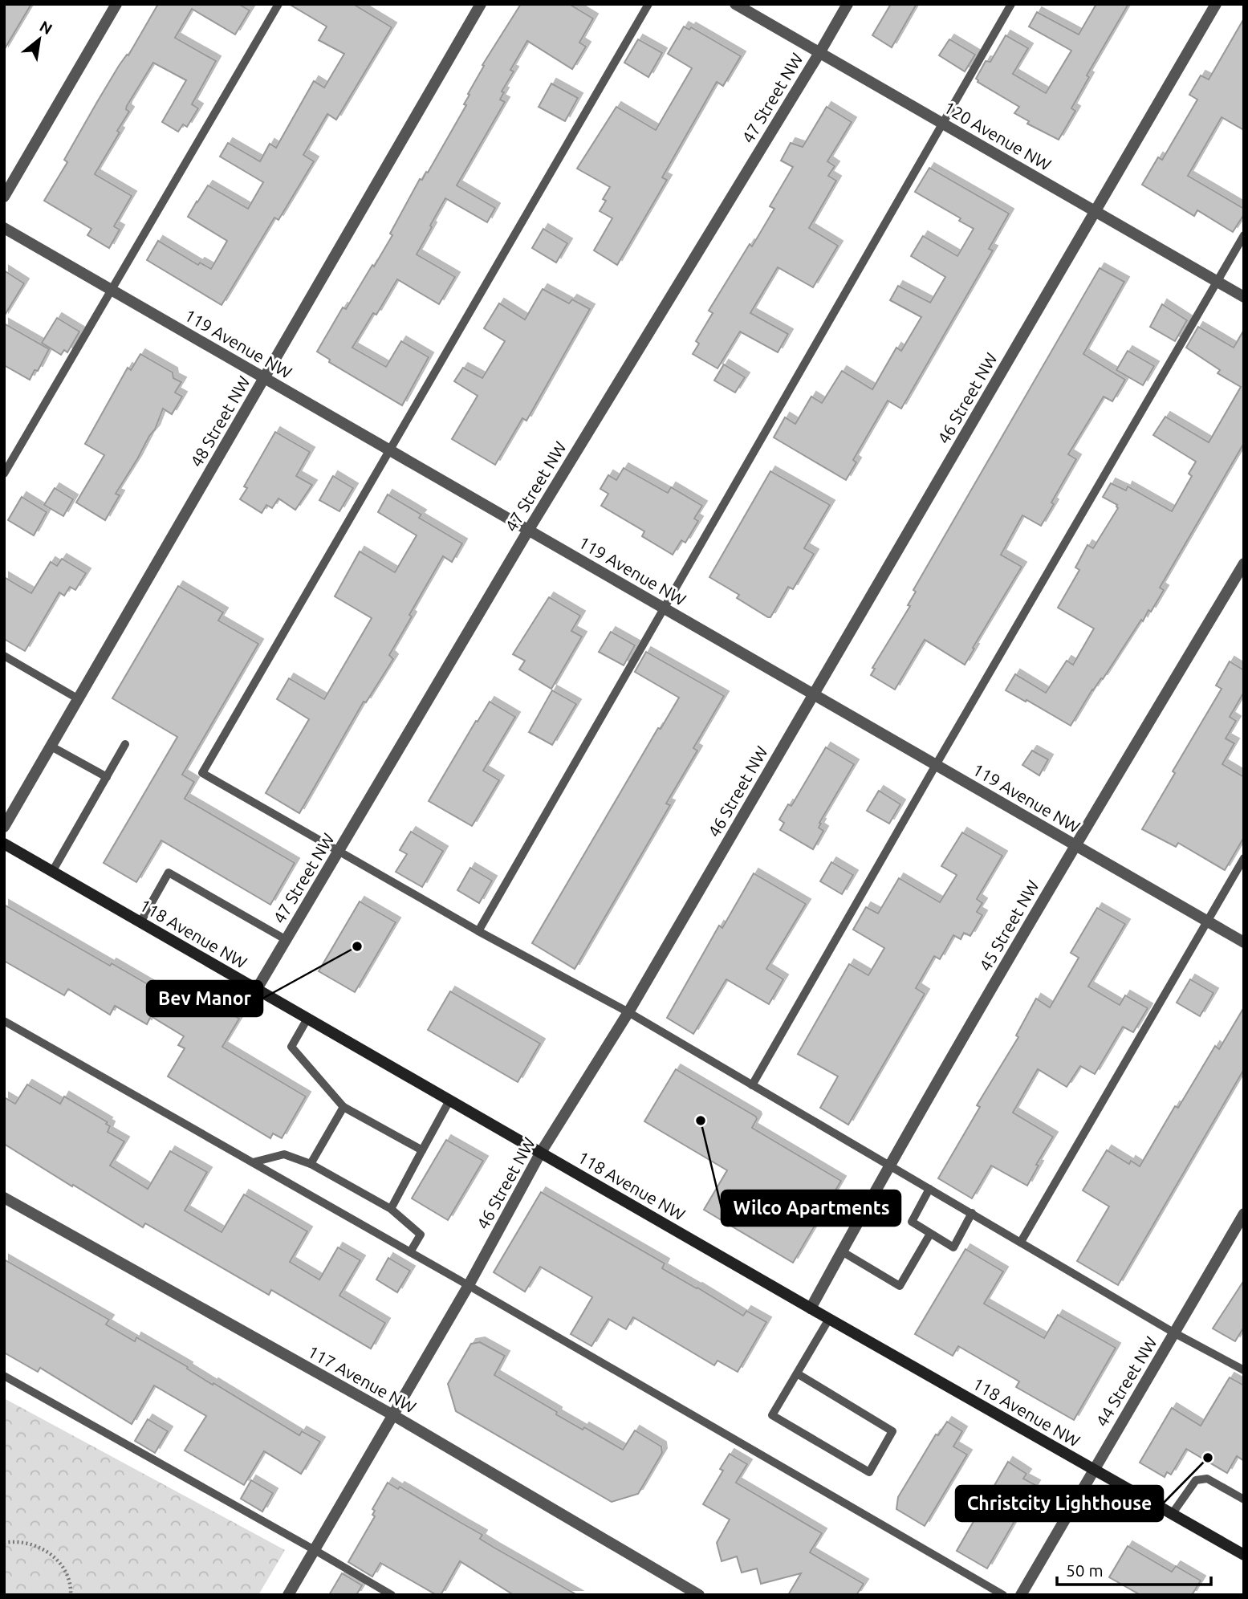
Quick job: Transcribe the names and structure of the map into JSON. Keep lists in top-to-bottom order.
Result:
{
  "streets": {
    "main road": ["118 Avenue NW"],
    "street": [
      "47 Street NW",
      "120 Avenue NW",
      "119 Avenue NW",
      "46 Street NW",
      "48 Street NW",
      "45 Street NW",
      "117 Avenue NW",
      "44 Street NW"
    ]
  },
  "crossings": [
    ["47 Street NW", "120 Avenue NW"],
    ["47 Street NW", "119 Avenue NW"],
    ["47 Street NW", "118 Avenue NW"],
    ["120 Avenue NW", "46 Street NW"],
    ["119 Avenue NW", "46 Street NW"],
    ["119 Avenue NW", "48 Street NW"],
    ["119 Avenue NW", "45 Street NW"],
    ["46 Street NW", "118 Avenue NW"],
    ["46 Street NW", "117 Avenue NW"],
    ["45 Street NW", "118 Avenue NW"],
    ["118 Avenue NW", "44 Street NW"]
  ],
  "places": ["Bev Manor", "Wilco Apartments", "Christcity Lighthouse"],
  "scale_bar": "50 m",
  "north": "top right"
}
